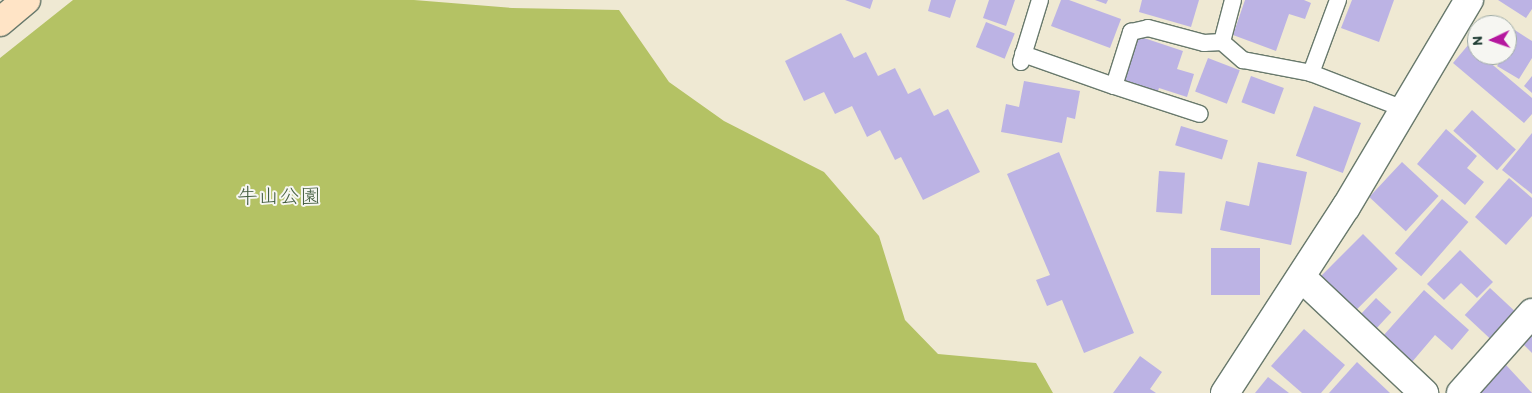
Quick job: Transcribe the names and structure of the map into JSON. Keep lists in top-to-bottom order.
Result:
{
  "parks": ["牛山公園"],
  "north": "left"
}
